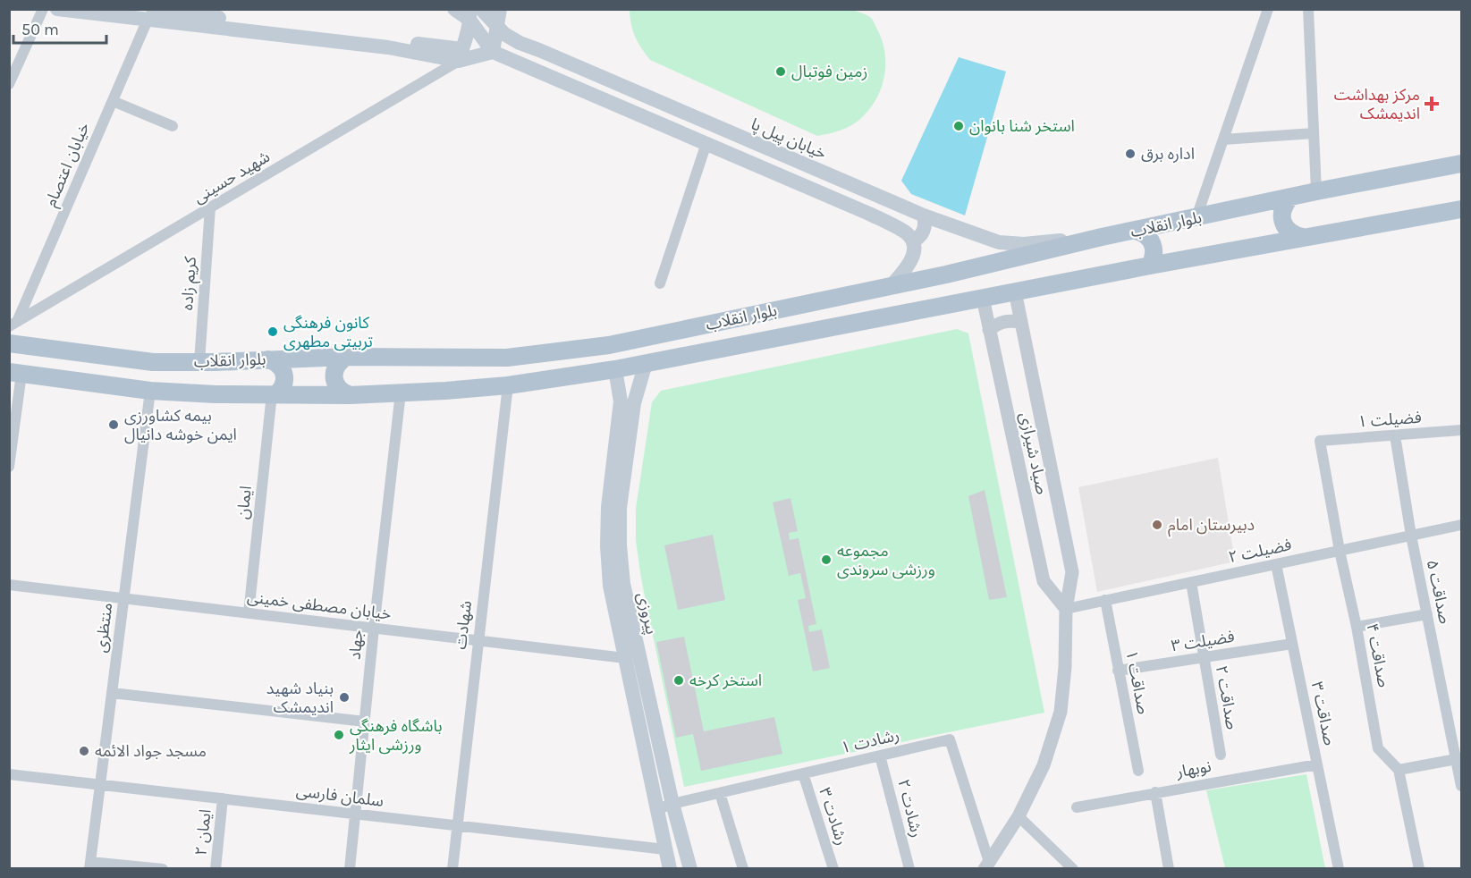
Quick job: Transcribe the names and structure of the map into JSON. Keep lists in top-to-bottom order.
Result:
{
  "streets": {
    "main road": ["خیابان پیل پا", "بلوار انقلاب", "پیروزی"],
    "street": [
      "خیابان اعتصام",
      "شهید حسینی",
      "کریم زاده",
      "فضیلت ۱",
      "صیاد شیرازی",
      "ایمان",
      "فضیلت ۲",
      "صداقت ۵",
      "خیابان مصطفی خمینی",
      "شهادت",
      "منتظری",
      "فضیلت ۳",
      "جهاد",
      "صداقت ۴",
      "صداقت ۱",
      "صداقت ۲",
      "صداقت ۳",
      "رشادت ۱",
      "نوبهار",
      "سلمان فارسی",
      "رشادت ۲",
      "رشادت ۳",
      "ایمان ۲"
    ]
  },
  "crossings": [
    ["خیابان پیل پا", "بلوار انقلاب"],
    ["خیابان اعتصام", "شهید حسینی"],
    ["شهید حسینی", "کریم زاده"],
    ["بلوار انقلاب", "کریم زاده"],
    ["بلوار انقلاب", "صیاد شیرازی"],
    ["بلوار انقلاب", "ایمان"],
    ["بلوار انقلاب", "پیروزی"],
    ["بلوار انقلاب", "شهادت"],
    ["بلوار انقلاب", "منتظری"],
    ["بلوار انقلاب", "جهاد"],
    ["فضیلت ۱", "صداقت ۵"],
    ["فضیلت ۱", "صداقت ۴"],
    ["صیاد شیرازی", "فضیلت ۲"],
    ["صیاد شیرازی", "رشادت ۱"],
    ["ایمان", "خیابان مصطفی خمینی"],
    ["فضیلت ۲", "صداقت ۵"],
    ["فضیلت ۲", "صداقت ۴"],
    ["فضیلت ۲", "صداقت ۱"],
    ["فضیلت ۲", "صداقت ۲"],
    ["فضیلت ۲", "صداقت ۳"],
    ["خیابان مصطفی خمینی", "پیروزی"],
    ["خیابان مصطفی خمینی", "شهادت"],
    ["خیابان مصطفی خمینی", "منتظری"],
    ["خیابان مصطفی خمینی", "جهاد"],
    ["پیروزی", "رشادت ۱"],
    ["پیروزی", "سلمان فارسی"],
    ["شهادت", "سلمان فارسی"],
    ["منتظری", "سلمان فارسی"],
    ["فضیلت ۳", "صداقت ۱"],
    ["فضیلت ۳", "صداقت ۲"],
    ["فضیلت ۳", "صداقت ۳"],
    ["جهاد", "سلمان فارسی"],
    ["صداقت ۳", "نوبهار"],
    ["رشادت ۱", "رشادت ۲"],
    ["رشادت ۱", "رشادت ۳"],
    ["سلمان فارسی", "ایمان ۲"]
  ],
  "places": {
    "other": [
      "زمین فوتبال",
      "استخر شنا بانوان",
      "اداره برق",
      "کانون فرهنگی تربیتی مطهری",
      "بیمه کشاورزی ایمن خوشه دانیال",
      "دبیرستان امام",
      "مجموعه ورزشی سروندی",
      "استخر کرخه",
      "بنیاد شهید اندیمشک",
      "باشگاه فرهنگی ورزشی ایثار",
      "مسجد جواد الائمه"
    ],
    "health": ["مرکز بهداشت اندیمشک"]
  },
  "scale_bar": "50 m"
}
